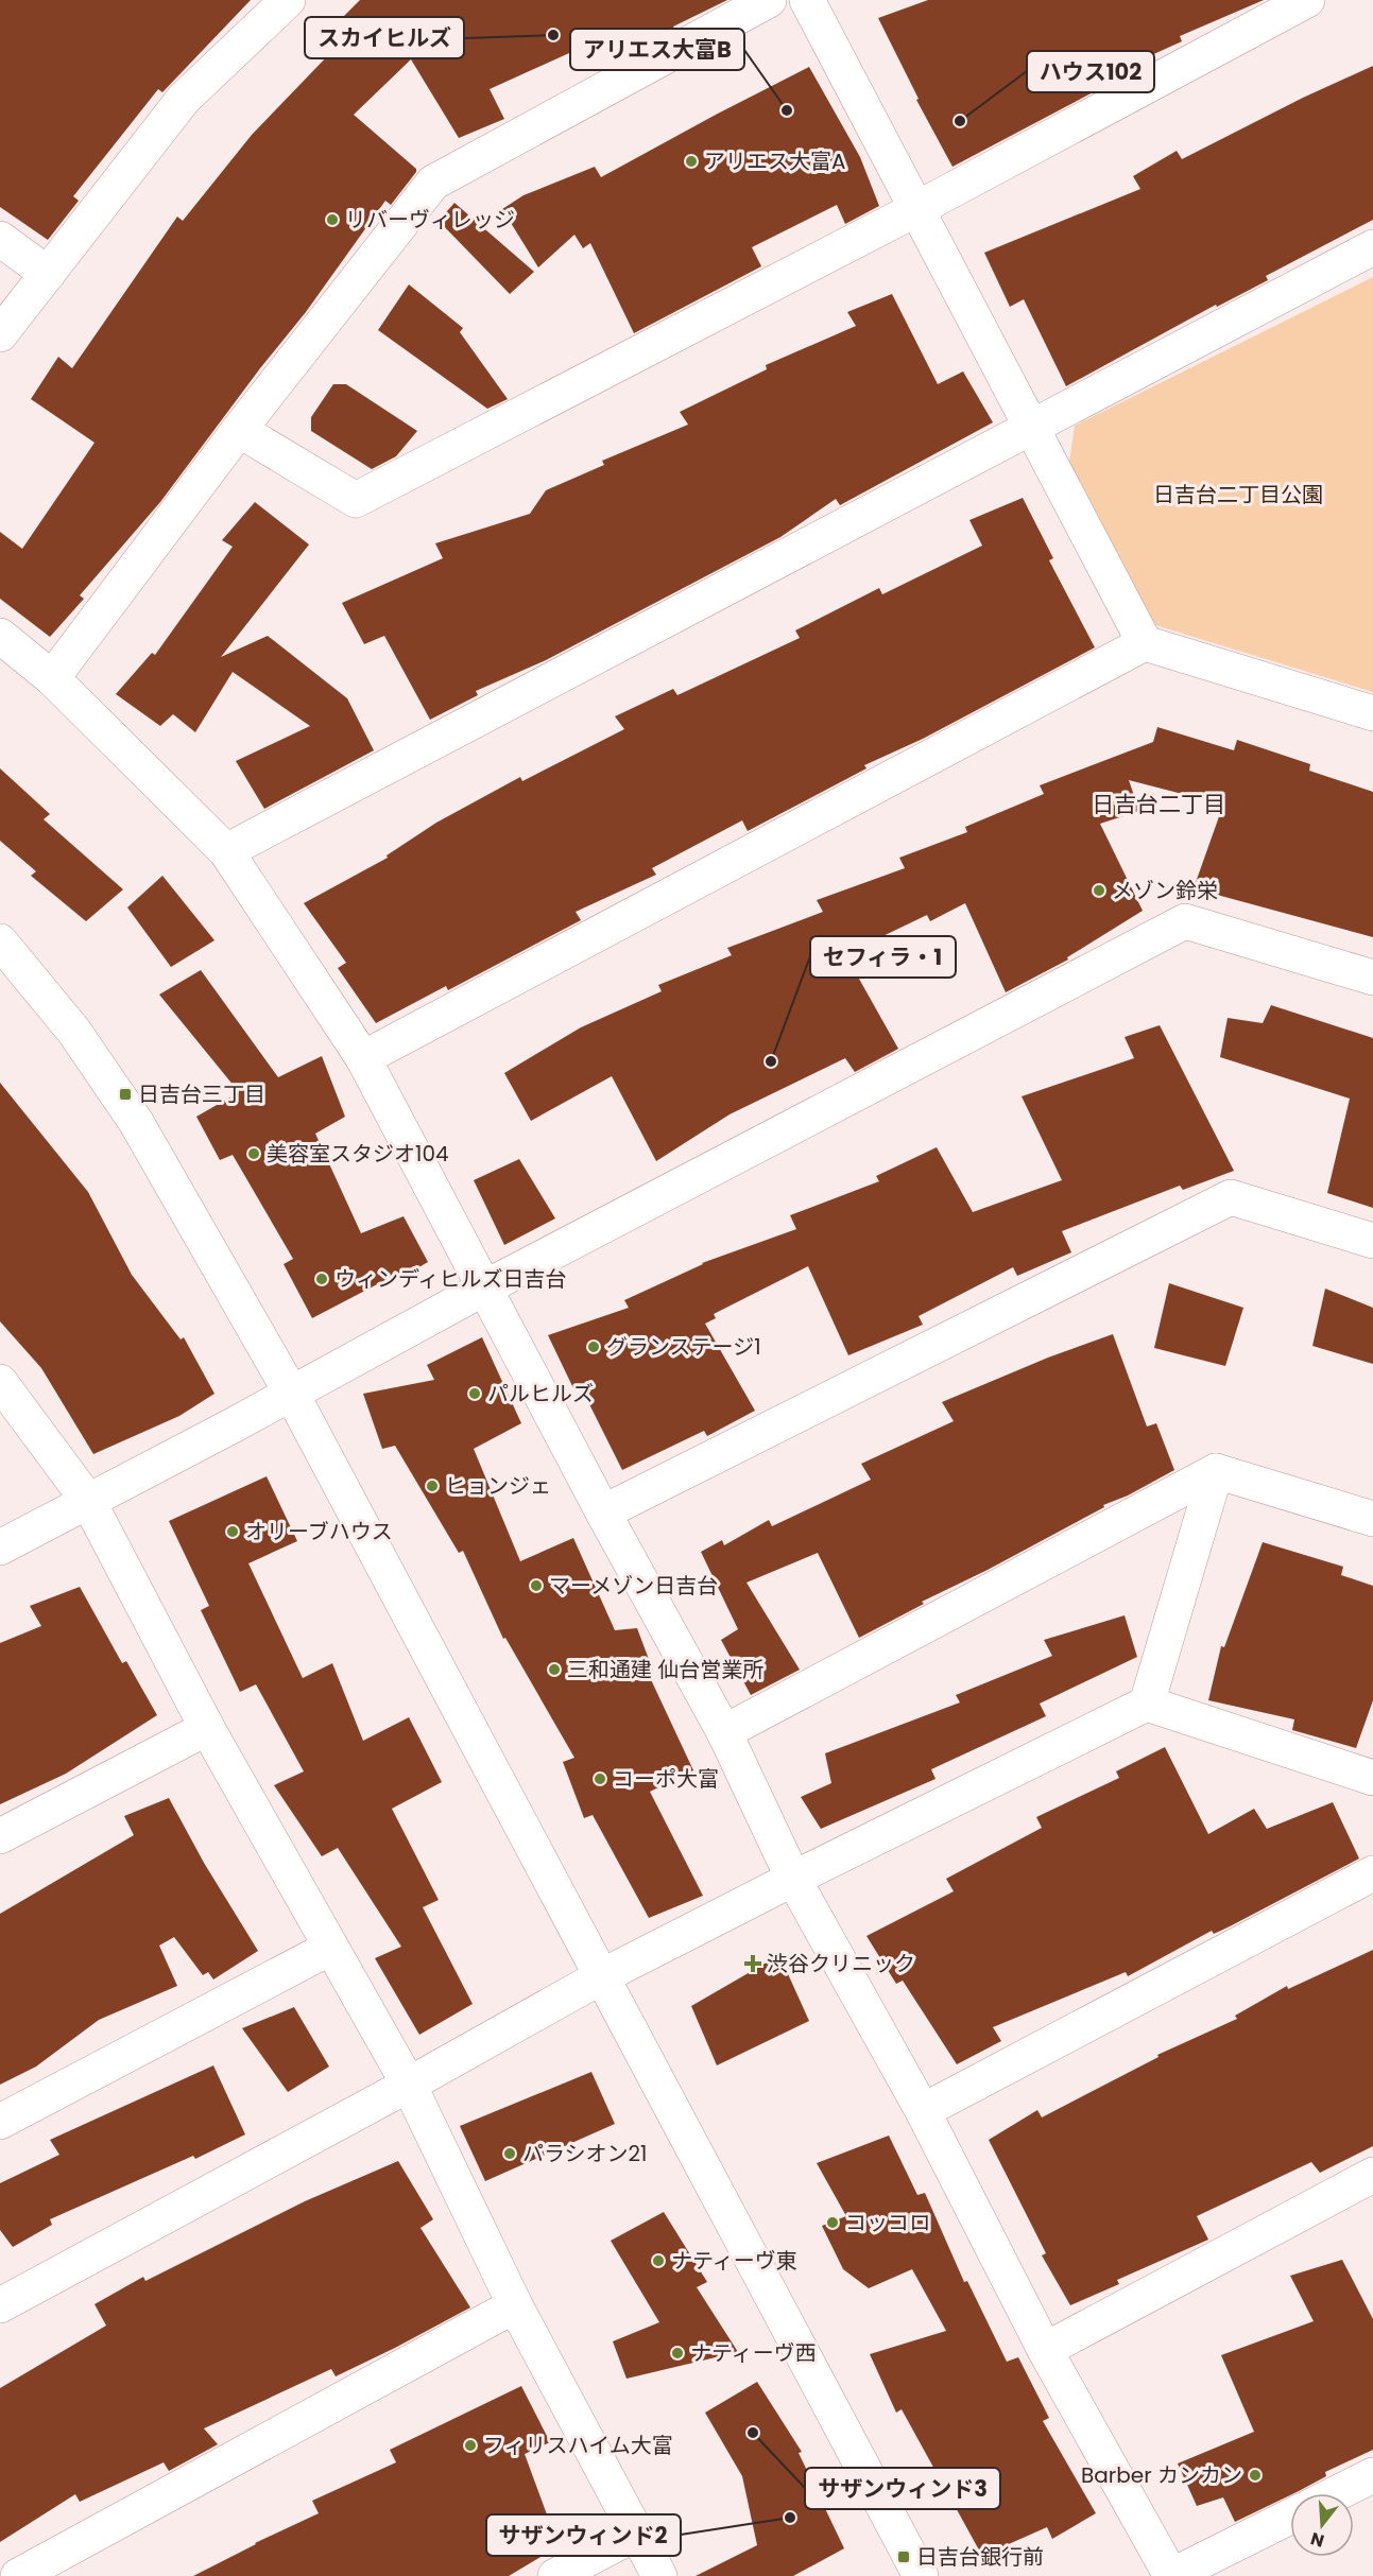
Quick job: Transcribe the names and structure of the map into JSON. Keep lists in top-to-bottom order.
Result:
{
  "districts": ["日吉台二丁目"],
  "parks": ["日吉台二丁目公園"],
  "places": {
    "other": [
      "スカイヒルズ",
      "アリエス大富B",
      "ハウス102",
      "アリエス大富A",
      "リバーヴィレッジ",
      "メゾン鈴栄",
      "セフィラ・1",
      "美容室スタジオ104",
      "ウィンディヒルズ日吉台",
      "グランステージ1",
      "パルヒルズ",
      "ヒョンジェ",
      "オリーブハウス",
      "マーメゾン日吉台",
      "三和通建 仙台営業所",
      "コーポ大富",
      "パラシオン21",
      "コッコロ",
      "ナティーヴ東",
      "ナティーヴ西",
      "サザンウィンド3",
      "フィリスハイム大富",
      "Barber カンカン",
      "サザンウィンド2"
    ],
    "transit": ["日吉台三丁目", "日吉台銀行前"],
    "health": ["渋谷クリニック"]
  },
  "north": "bottom"
}
